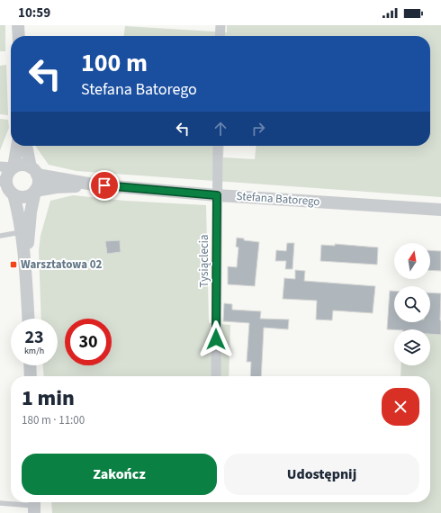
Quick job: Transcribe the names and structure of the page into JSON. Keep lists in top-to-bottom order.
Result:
{
  "streets": {
    "street": ["Stefana Batorego", "Tysiąclecia"]
  },
  "crossings": [
    ["Stefana Batorego", "Tysiąclecia"]
  ],
  "places": {
    "transit": ["Warsztatowa 02"]
  },
  "north": "top",
  "page": {
    "status": "10:59",
    "turn": ["100 m", "Stefana Batorego"],
    "speed": "23 km/h",
    "limit": "30",
    "heading": ["1 min", "180 m · 11:00"],
    "buttons": ["Zakończ", "Udostępnij"]
  }
}
